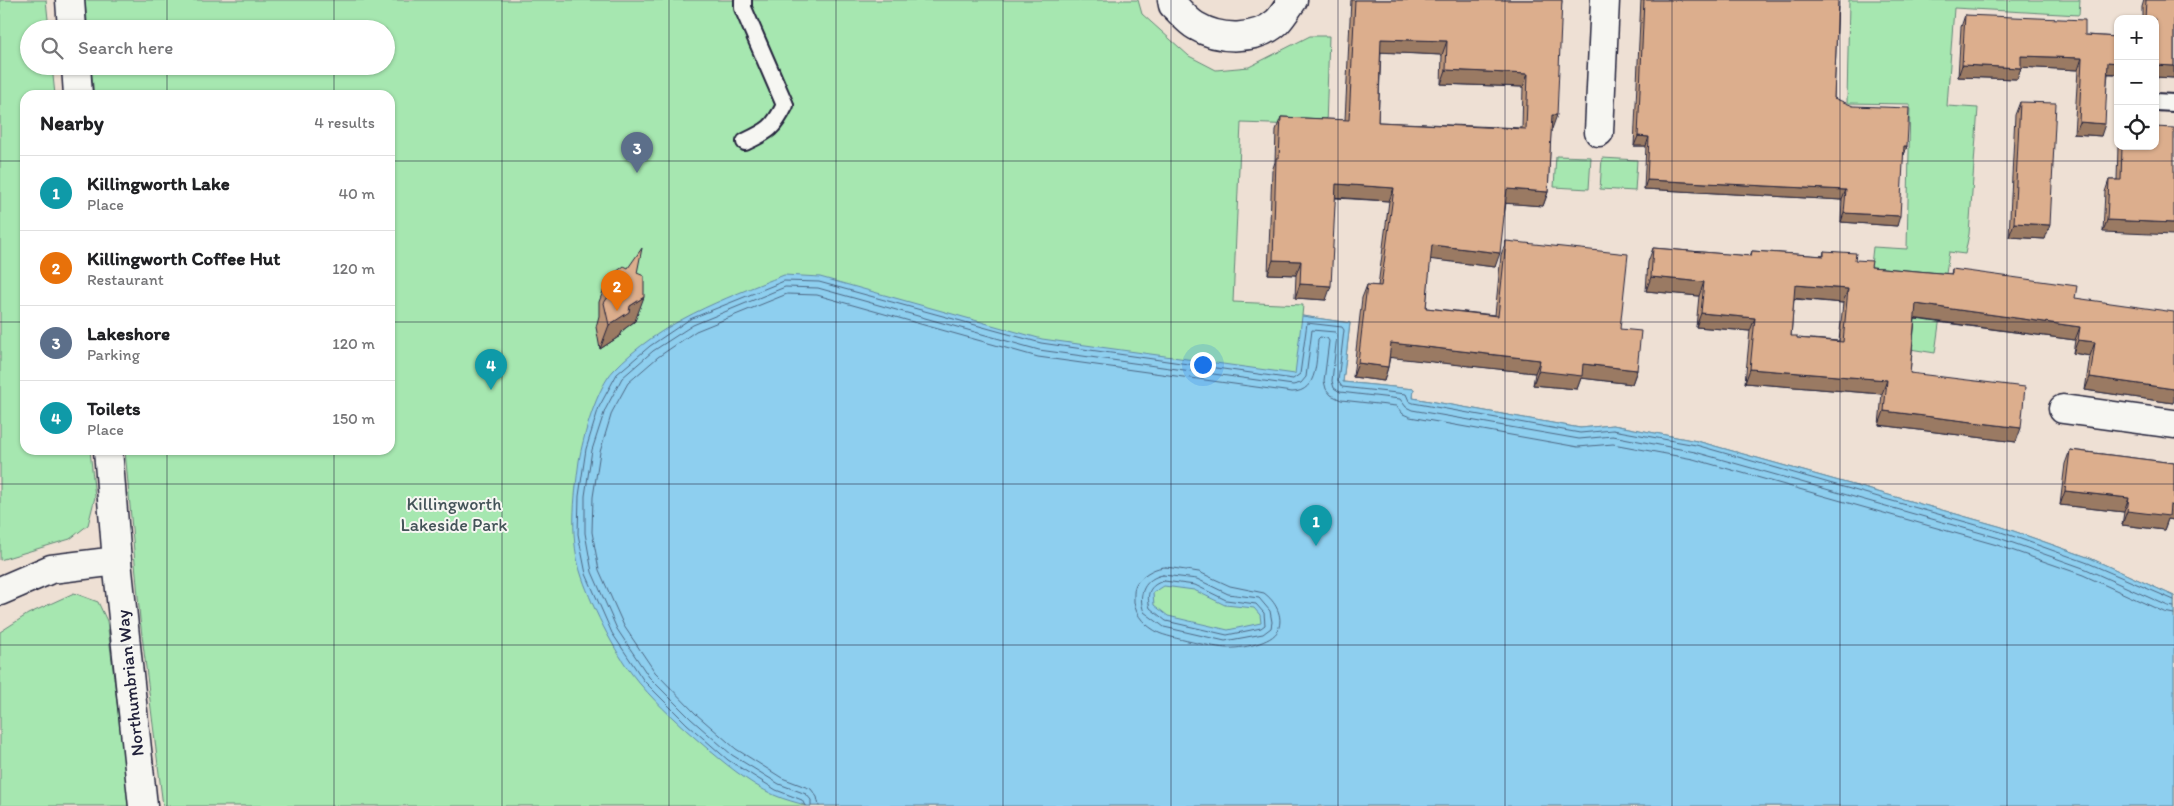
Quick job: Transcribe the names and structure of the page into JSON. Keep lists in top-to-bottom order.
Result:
{
  "streets": {
    "street": ["Northumbrian Way"]
  },
  "parks": ["Killingworth Lakeside Park"],
  "page": {
    "map_buttons": ["+", "−"],
    "search": "Search here",
    "heading": ["Nearby", "4 results"],
    "pins": [
      "3",
      "2",
      "4",
      "1"
    ],
    "list": [
      {
        "mark": "1",
        "name": "Killingworth Lake",
        "note": "Place",
        "value": "40 m"
      },
      {
        "mark": "2",
        "name": "Killingworth Coffee Hut",
        "note": "Restaurant",
        "value": "120 m"
      },
      {
        "mark": "3",
        "name": "Lakeshore",
        "note": "Parking",
        "value": "120 m"
      },
      {
        "mark": "4",
        "name": "Toilets",
        "note": "Place",
        "value": "150 m"
      }
    ]
  }
}
